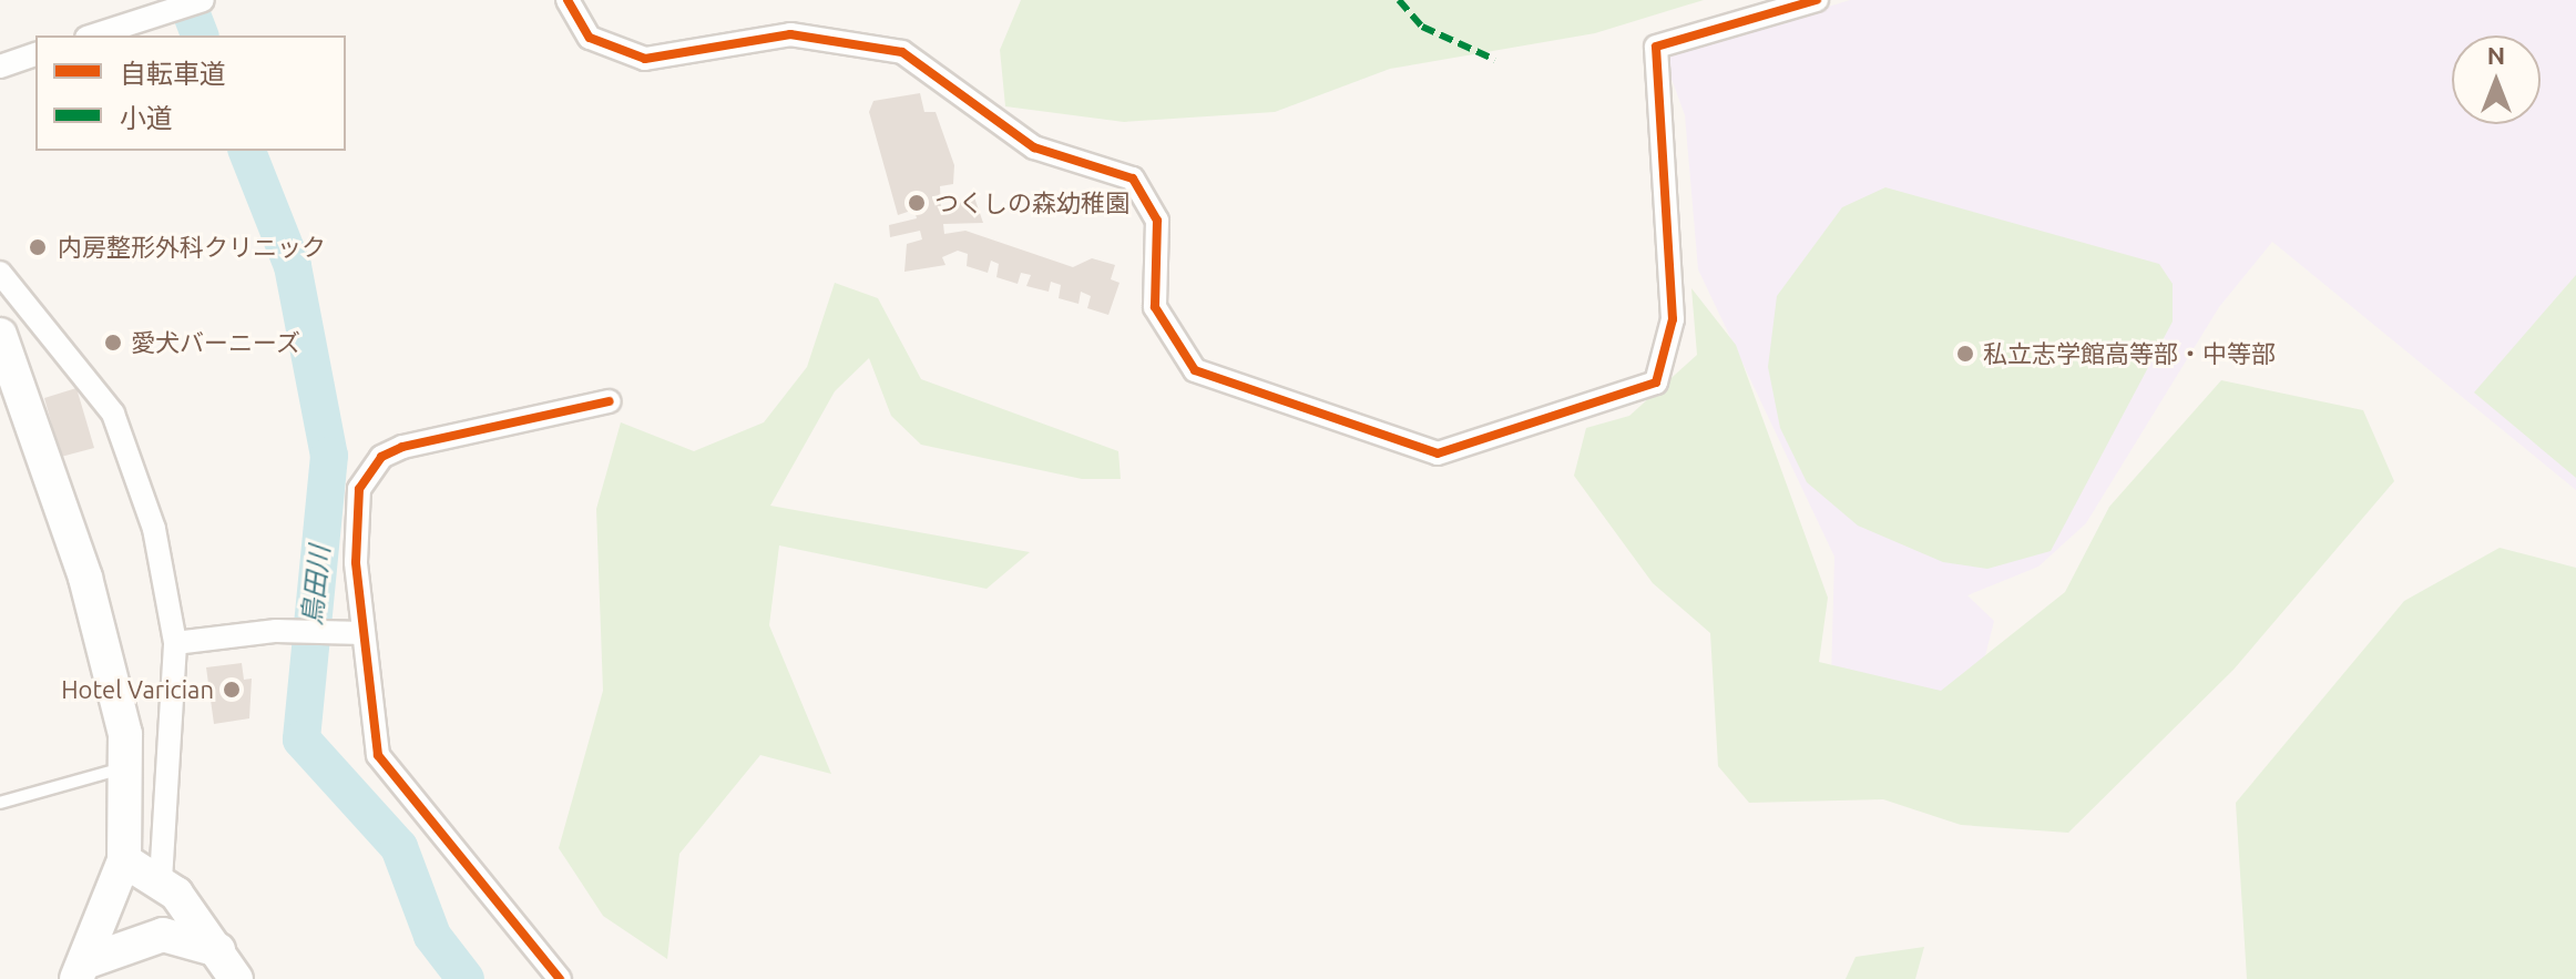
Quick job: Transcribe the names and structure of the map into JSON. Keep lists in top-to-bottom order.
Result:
{
  "water": ["鳥田川"],
  "places": [
    "つくしの森幼稚園",
    "内房整形外科クリニック",
    "愛犬バーニーズ",
    "私立志学館高等部・中等部",
    "Hotel Varician"
  ],
  "legend": ["自転車道", "小道"],
  "north": "top"
}
